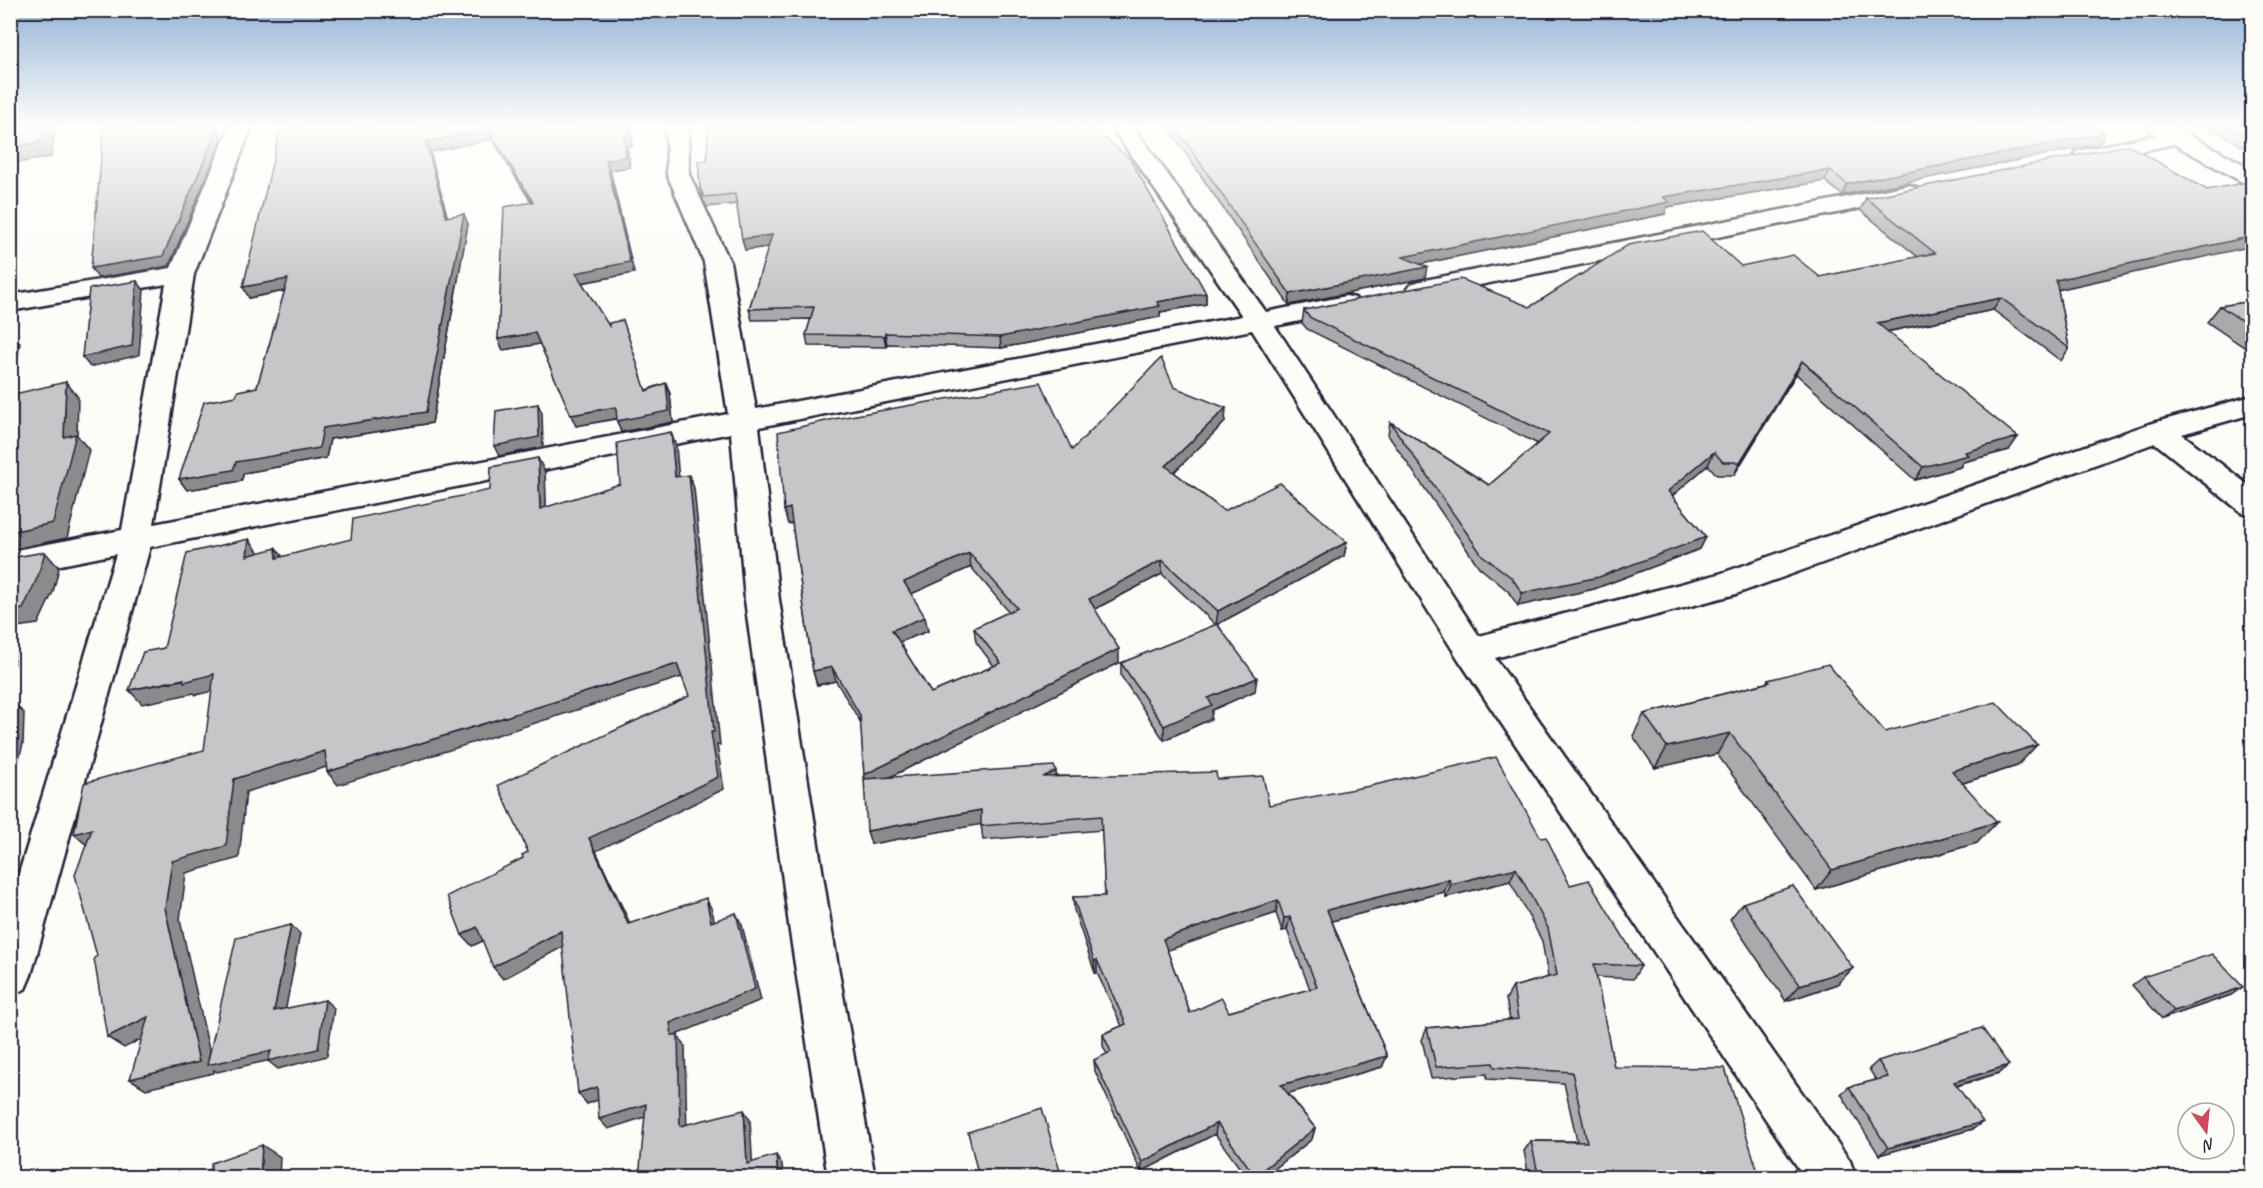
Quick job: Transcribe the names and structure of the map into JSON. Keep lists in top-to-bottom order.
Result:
{
  "north": "bottom"
}
